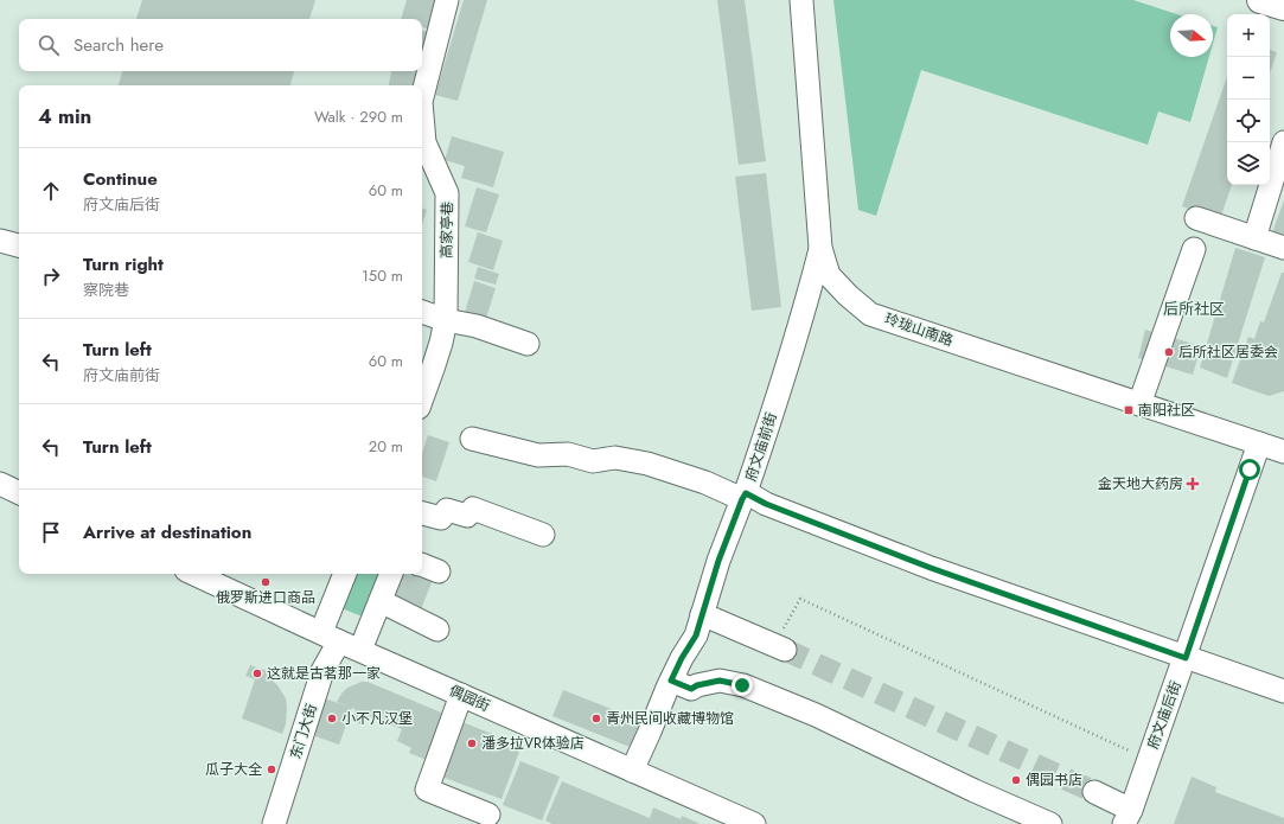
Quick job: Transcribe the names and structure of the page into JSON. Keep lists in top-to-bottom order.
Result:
{
  "streets": {
    "street": [
      "高家亭巷",
      "玲珑山南路",
      "府文庙前街",
      "偶园街",
      "府文庙后街",
      "东门大街"
    ]
  },
  "crossings": [
    ["玲珑山南路", "府文庙前街"],
    ["玲珑山南路", "府文庙后街"],
    ["府文庙前街", "偶园街"],
    ["偶园街", "东门大街"]
  ],
  "districts": ["后所社区"],
  "places": {
    "other": [
      "后所社区居委会",
      "俄罗斯进口商品",
      "这就是古茗那一家",
      "小不凡汉堡",
      "青州民间收藏博物馆",
      "潘多拉VR体验店",
      "瓜子大全",
      "偶园书店"
    ],
    "transit": ["南阳社区"],
    "health": ["金天地大药房"]
  },
  "north": "right",
  "page": {
    "map_buttons": ["+", "−"],
    "search": "Search here",
    "heading": ["4 min", "Walk · 290 m"],
    "list": [
      ["Continue", "府文庙后街", "60 m"],
      ["Turn right", "察院巷", "150 m"],
      ["Turn left", "府文庙前街", "60 m"],
      ["Turn left", "20 m"],
      "Arrive at destination"
    ]
  }
}
